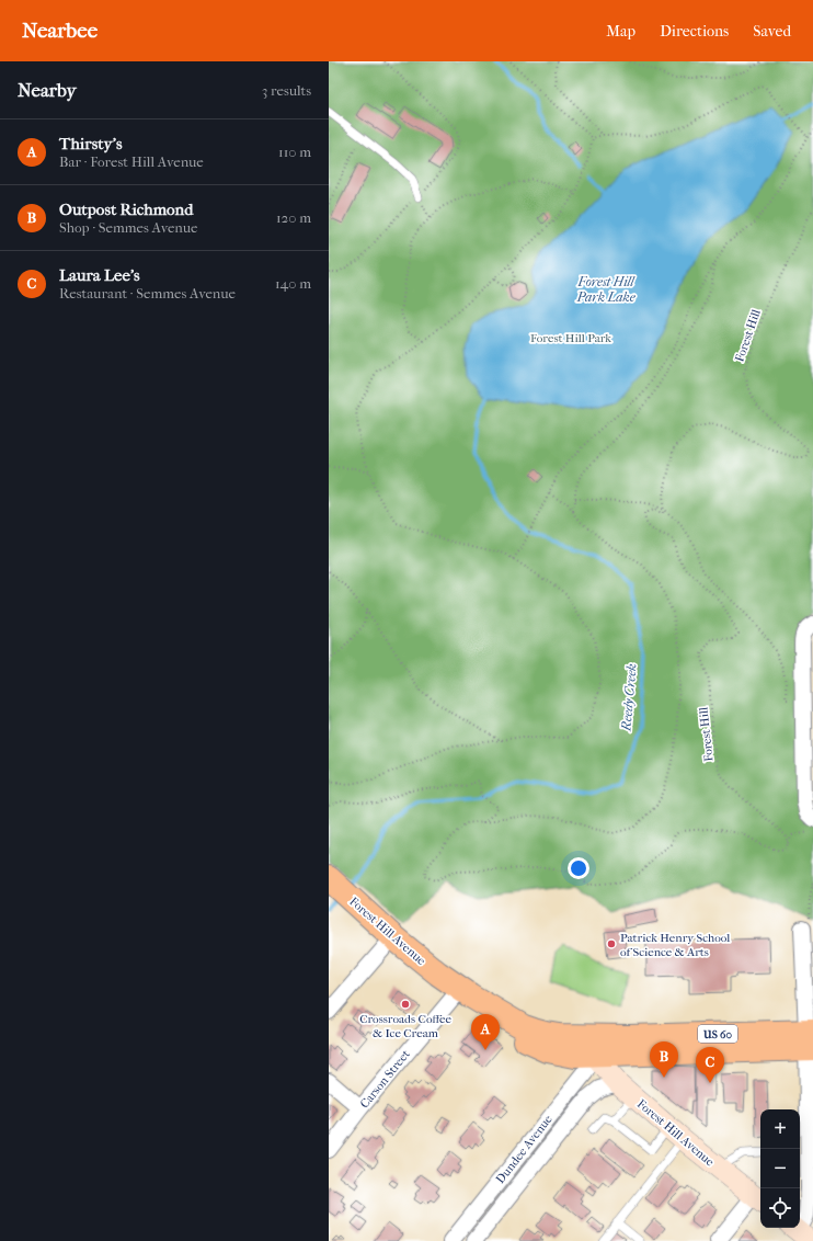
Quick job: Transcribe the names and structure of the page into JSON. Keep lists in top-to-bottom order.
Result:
{
  "streets": {
    "main road": ["Forest Hill Avenue", "US 60"],
    "street": ["Carson Street", "Dundee Avenue"],
    "path": ["Forest Hill"]
  },
  "crossings": [
    ["Forest Hill Avenue", "US 60"],
    ["Forest Hill Avenue", "Carson Street"],
    ["Forest Hill Avenue", "Dundee Avenue"],
    ["US 60", "Dundee Avenue"]
  ],
  "water": ["Forest Hill Park Lake", "Reedy Creek"],
  "parks": ["Forest Hill Park"],
  "places": ["Patrick Henry School of Science & Arts", "Crossroads Coffee & Ice Cream"],
  "page": {
    "header": "Nearbee",
    "nav": ["Map", "Directions", "Saved"],
    "heading": ["Nearby", "3 results"],
    "list": [
      {
        "mark": "A",
        "name": "Thirsty's",
        "note": "Bar · Forest Hill Avenue",
        "value": "110 m"
      },
      {
        "mark": "B",
        "name": "Outpost Richmond",
        "note": "Shop · Semmes Avenue",
        "value": "120 m"
      },
      {
        "mark": "C",
        "name": "Laura Lee's",
        "note": "Restaurant · Semmes Avenue",
        "value": "140 m"
      }
    ],
    "pins": ["A", "B", "C"],
    "map_buttons": ["+", "−"]
  }
}
